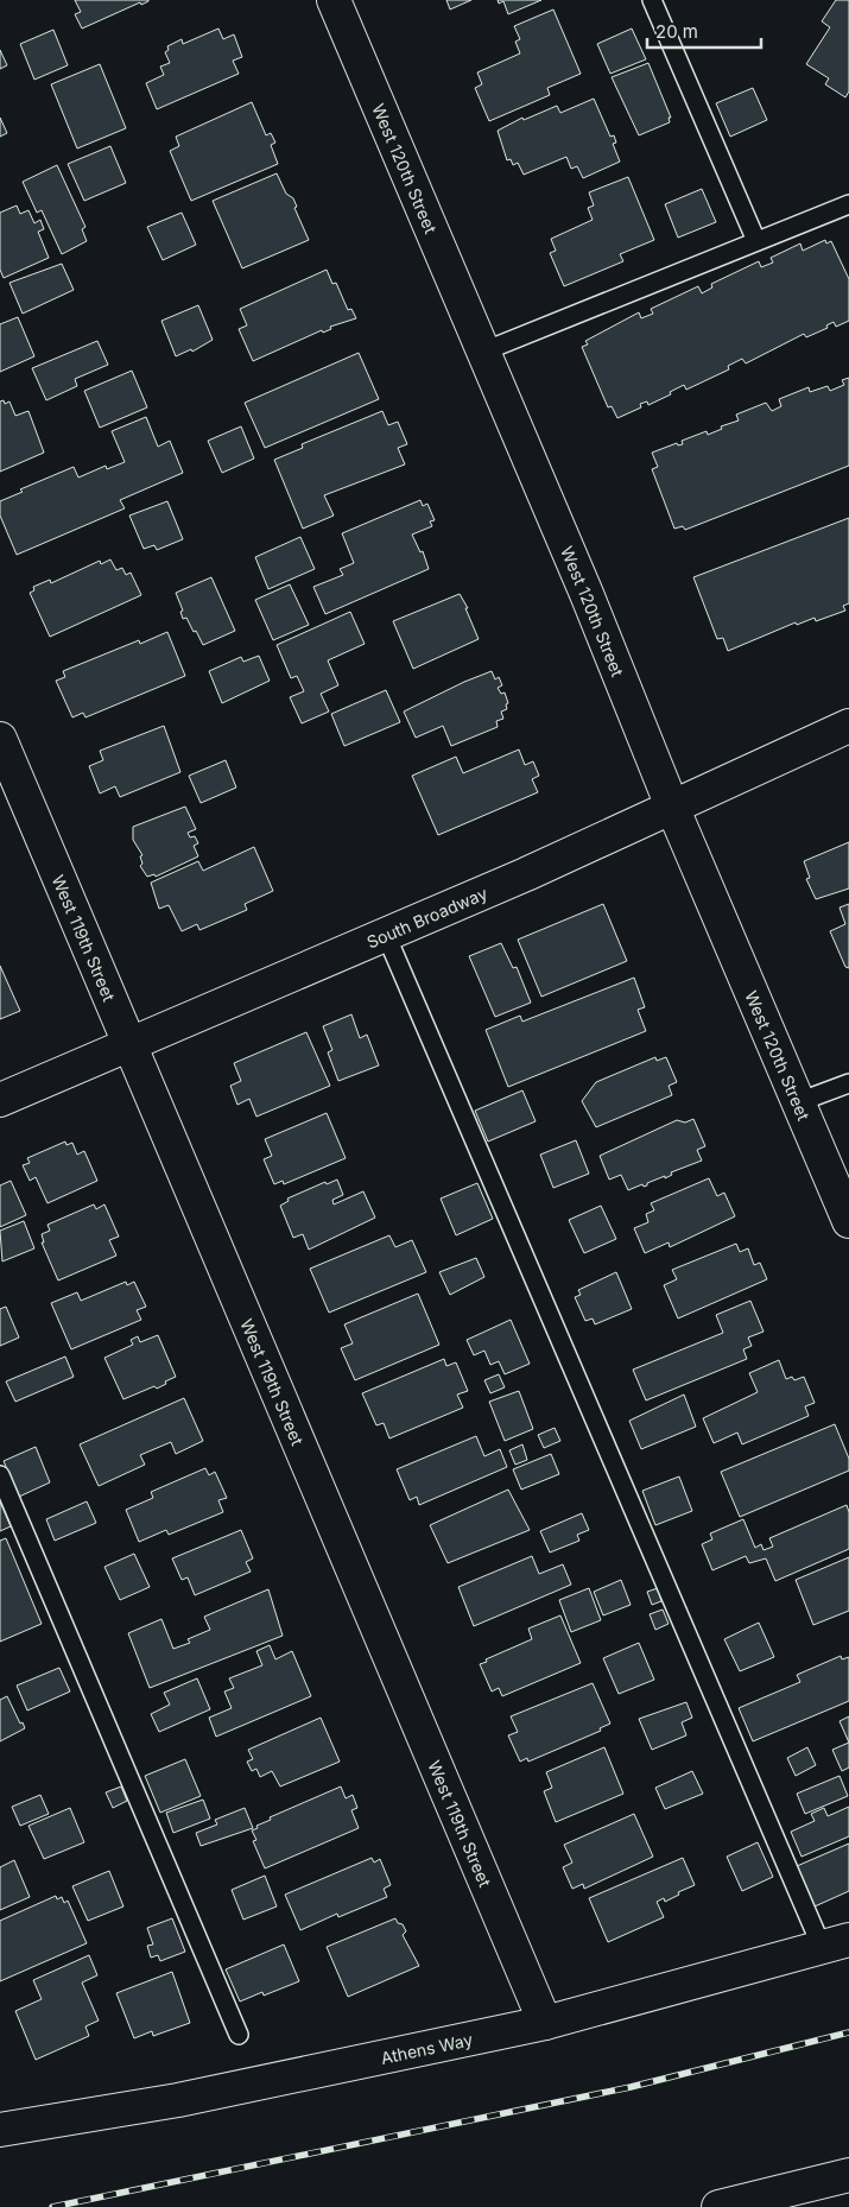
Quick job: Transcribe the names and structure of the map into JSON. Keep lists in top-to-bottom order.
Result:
{
  "streets": {
    "main road": [
      "West 120th Street",
      "South Broadway",
      "West 119th Street",
      "Athens Way"
    ]
  },
  "crossings": [
    ["West 120th Street", "South Broadway"],
    ["South Broadway", "West 119th Street"],
    ["West 119th Street", "Athens Way"]
  ],
  "scale_bar": "20 m"
}
